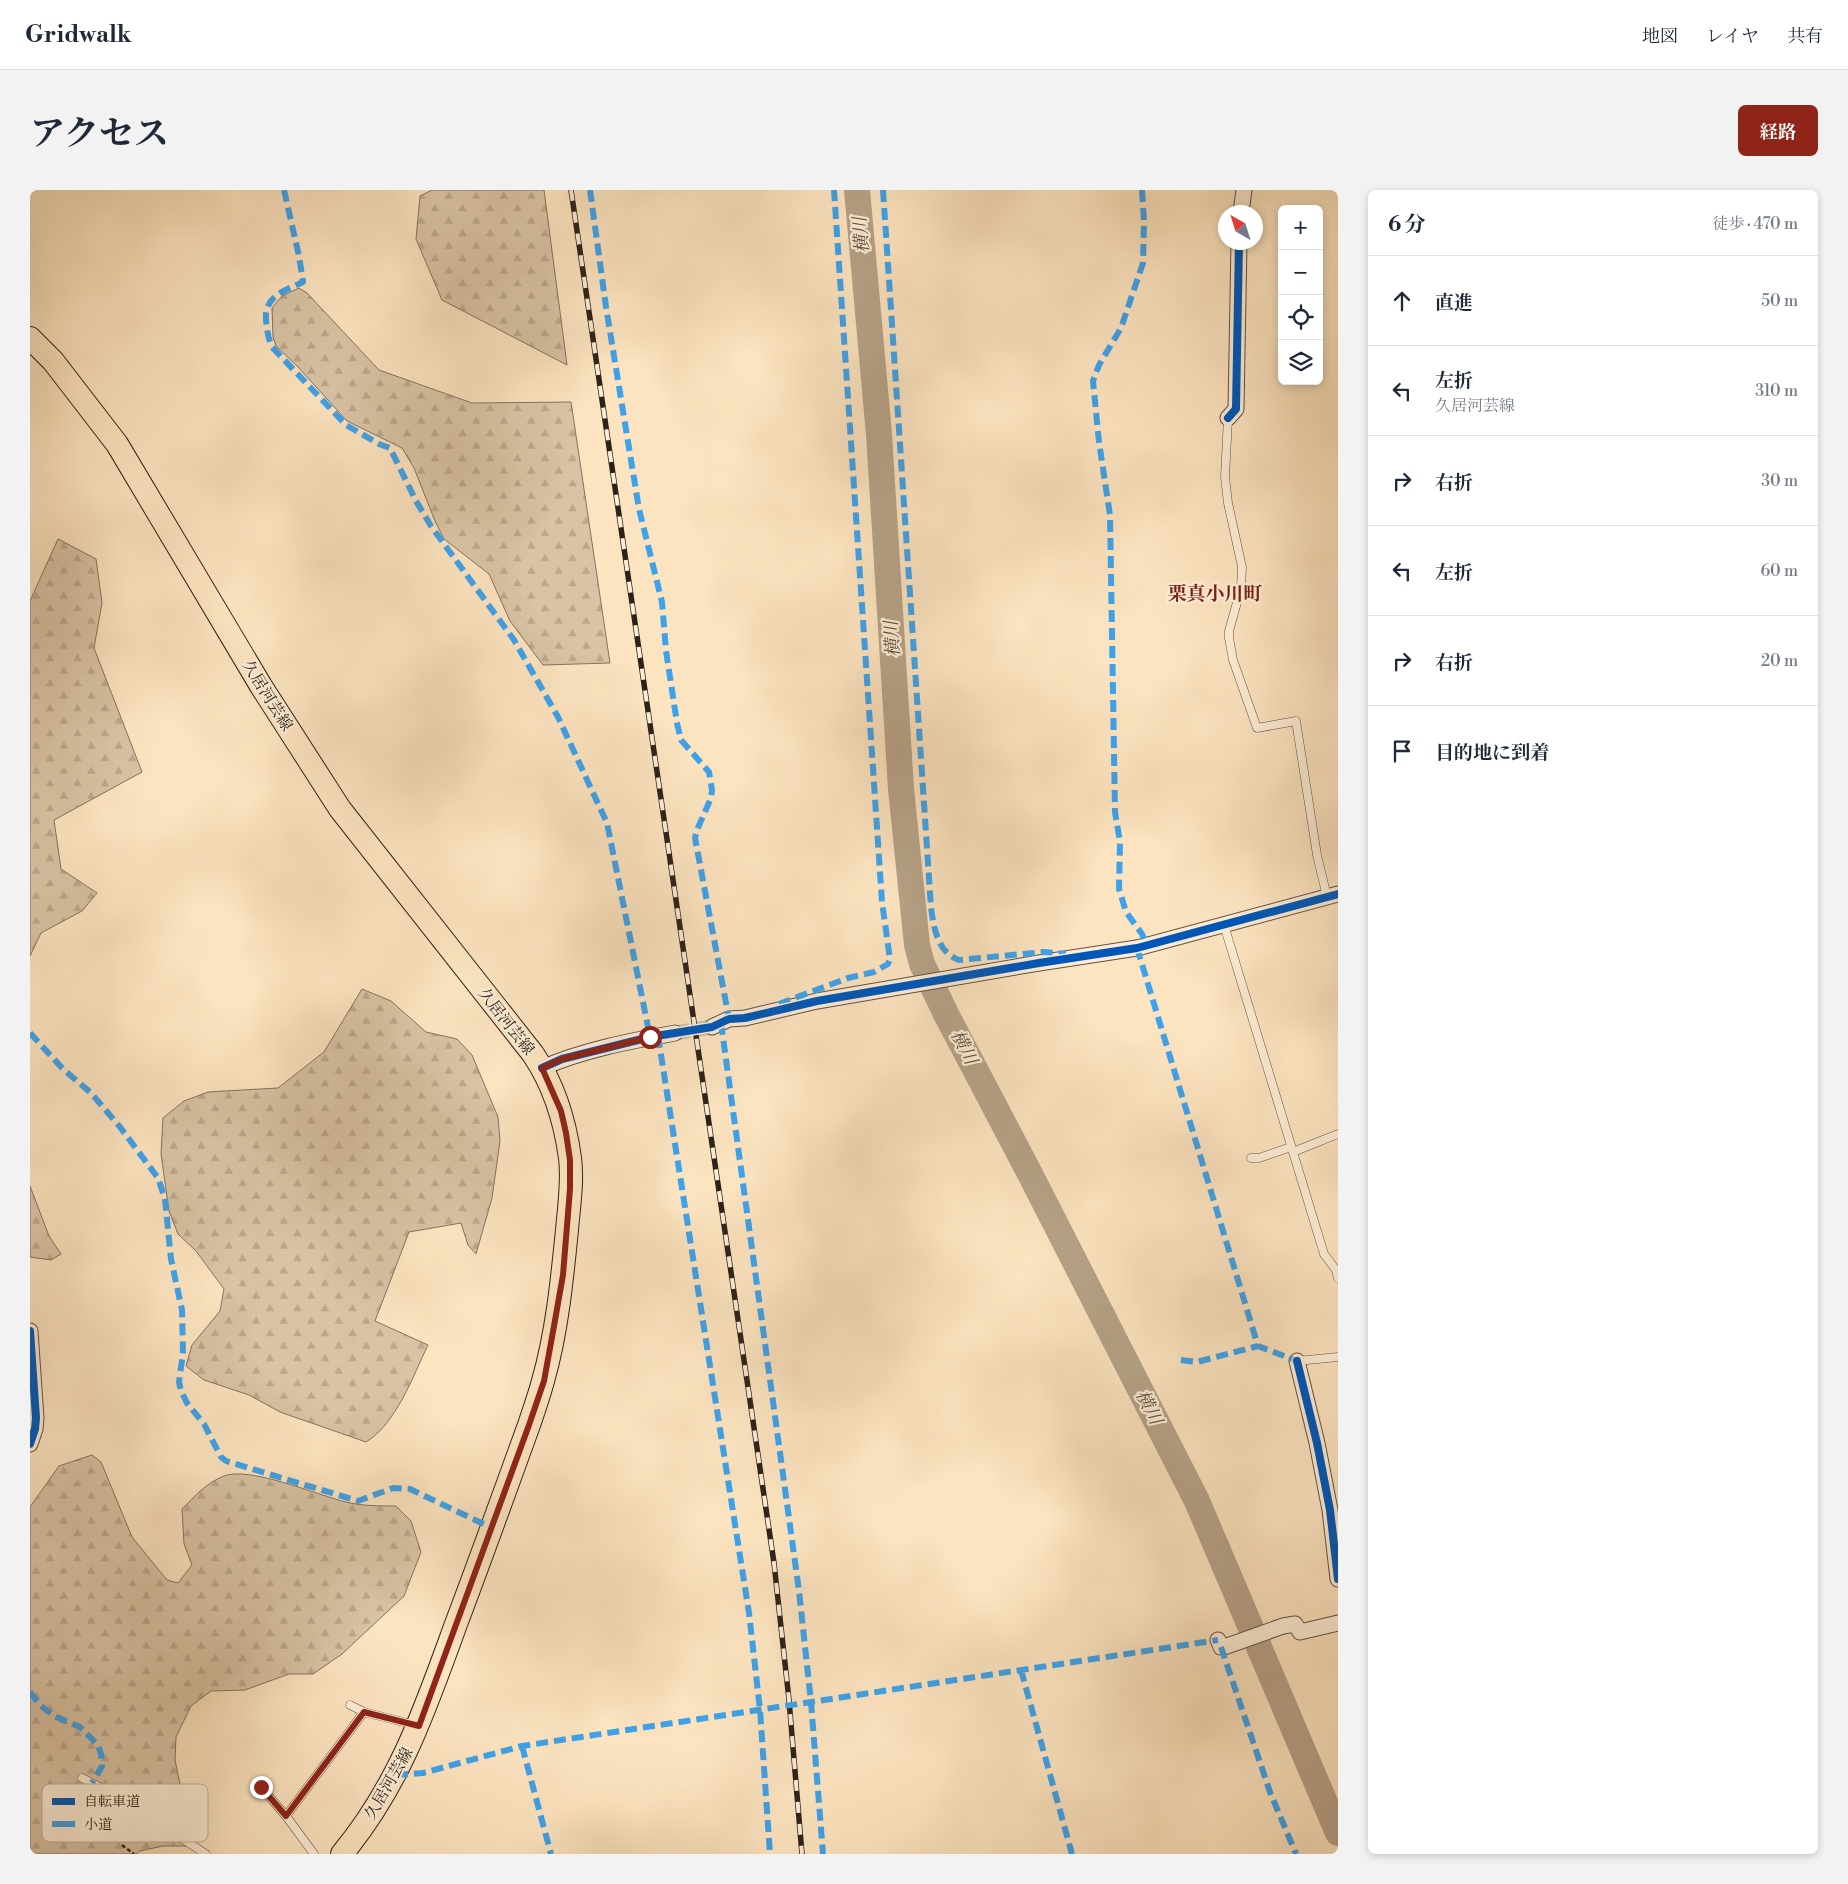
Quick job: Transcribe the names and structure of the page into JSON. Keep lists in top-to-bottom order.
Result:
{
  "streets": {
    "main road": ["久居河芸線"]
  },
  "districts": ["栗真小川町"],
  "water": ["横川"],
  "legend": ["自転車道", "小道"],
  "north": "top left",
  "page": {
    "header": "Gridwalk",
    "nav": ["地図", "レイヤ", "共有"],
    "title": "アクセス",
    "buttons": "経路",
    "heading": ["6 分", "徒歩 · 470 m"],
    "map_buttons": ["+", "−"],
    "list": [
      ["直進", "50 m"],
      ["左折", "久居河芸線", "310 m"],
      ["右折", "30 m"],
      ["左折", "60 m"],
      ["右折", "20 m"],
      "目的地に到着"
    ]
  }
}
